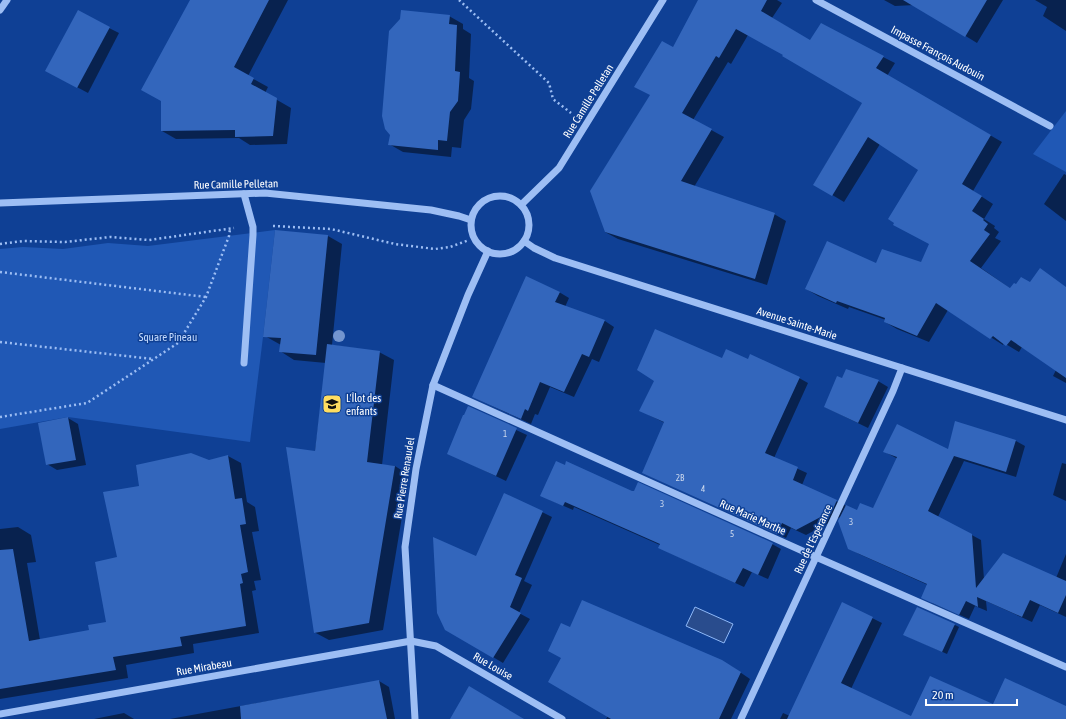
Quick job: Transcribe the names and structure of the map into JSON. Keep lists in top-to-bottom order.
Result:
{
  "streets": {
    "street": [
      "Impasse François Audouin",
      "Rue Camille Pelletan",
      "Avenue Sainte-Marie",
      "Rue Pierre Renaudel",
      "Rue Marie Marthe",
      "Rue de l'Espérance",
      "Rue Louise",
      "Rue Mirabeau"
    ]
  },
  "crossings": [
    ["Rue Camille Pelletan", "Avenue Sainte-Marie"],
    ["Rue Camille Pelletan", "Rue Pierre Renaudel"],
    ["Avenue Sainte-Marie", "Rue Pierre Renaudel"],
    ["Avenue Sainte-Marie", "Rue de l'Espérance"],
    ["Rue Pierre Renaudel", "Rue Marie Marthe"],
    ["Rue Pierre Renaudel", "Rue Louise"],
    ["Rue Pierre Renaudel", "Rue Mirabeau"],
    ["Rue Marie Marthe", "Rue de l'Espérance"],
    ["Rue Louise", "Rue Mirabeau"]
  ],
  "parks": ["Square Pineau"],
  "places": {
    "school or university": ["L'Îlot des enfants"]
  },
  "house_numbers": [
    "1",
    "2B",
    "4",
    "3",
    "3",
    "5"
  ],
  "scale_bar": "20 m"
}
